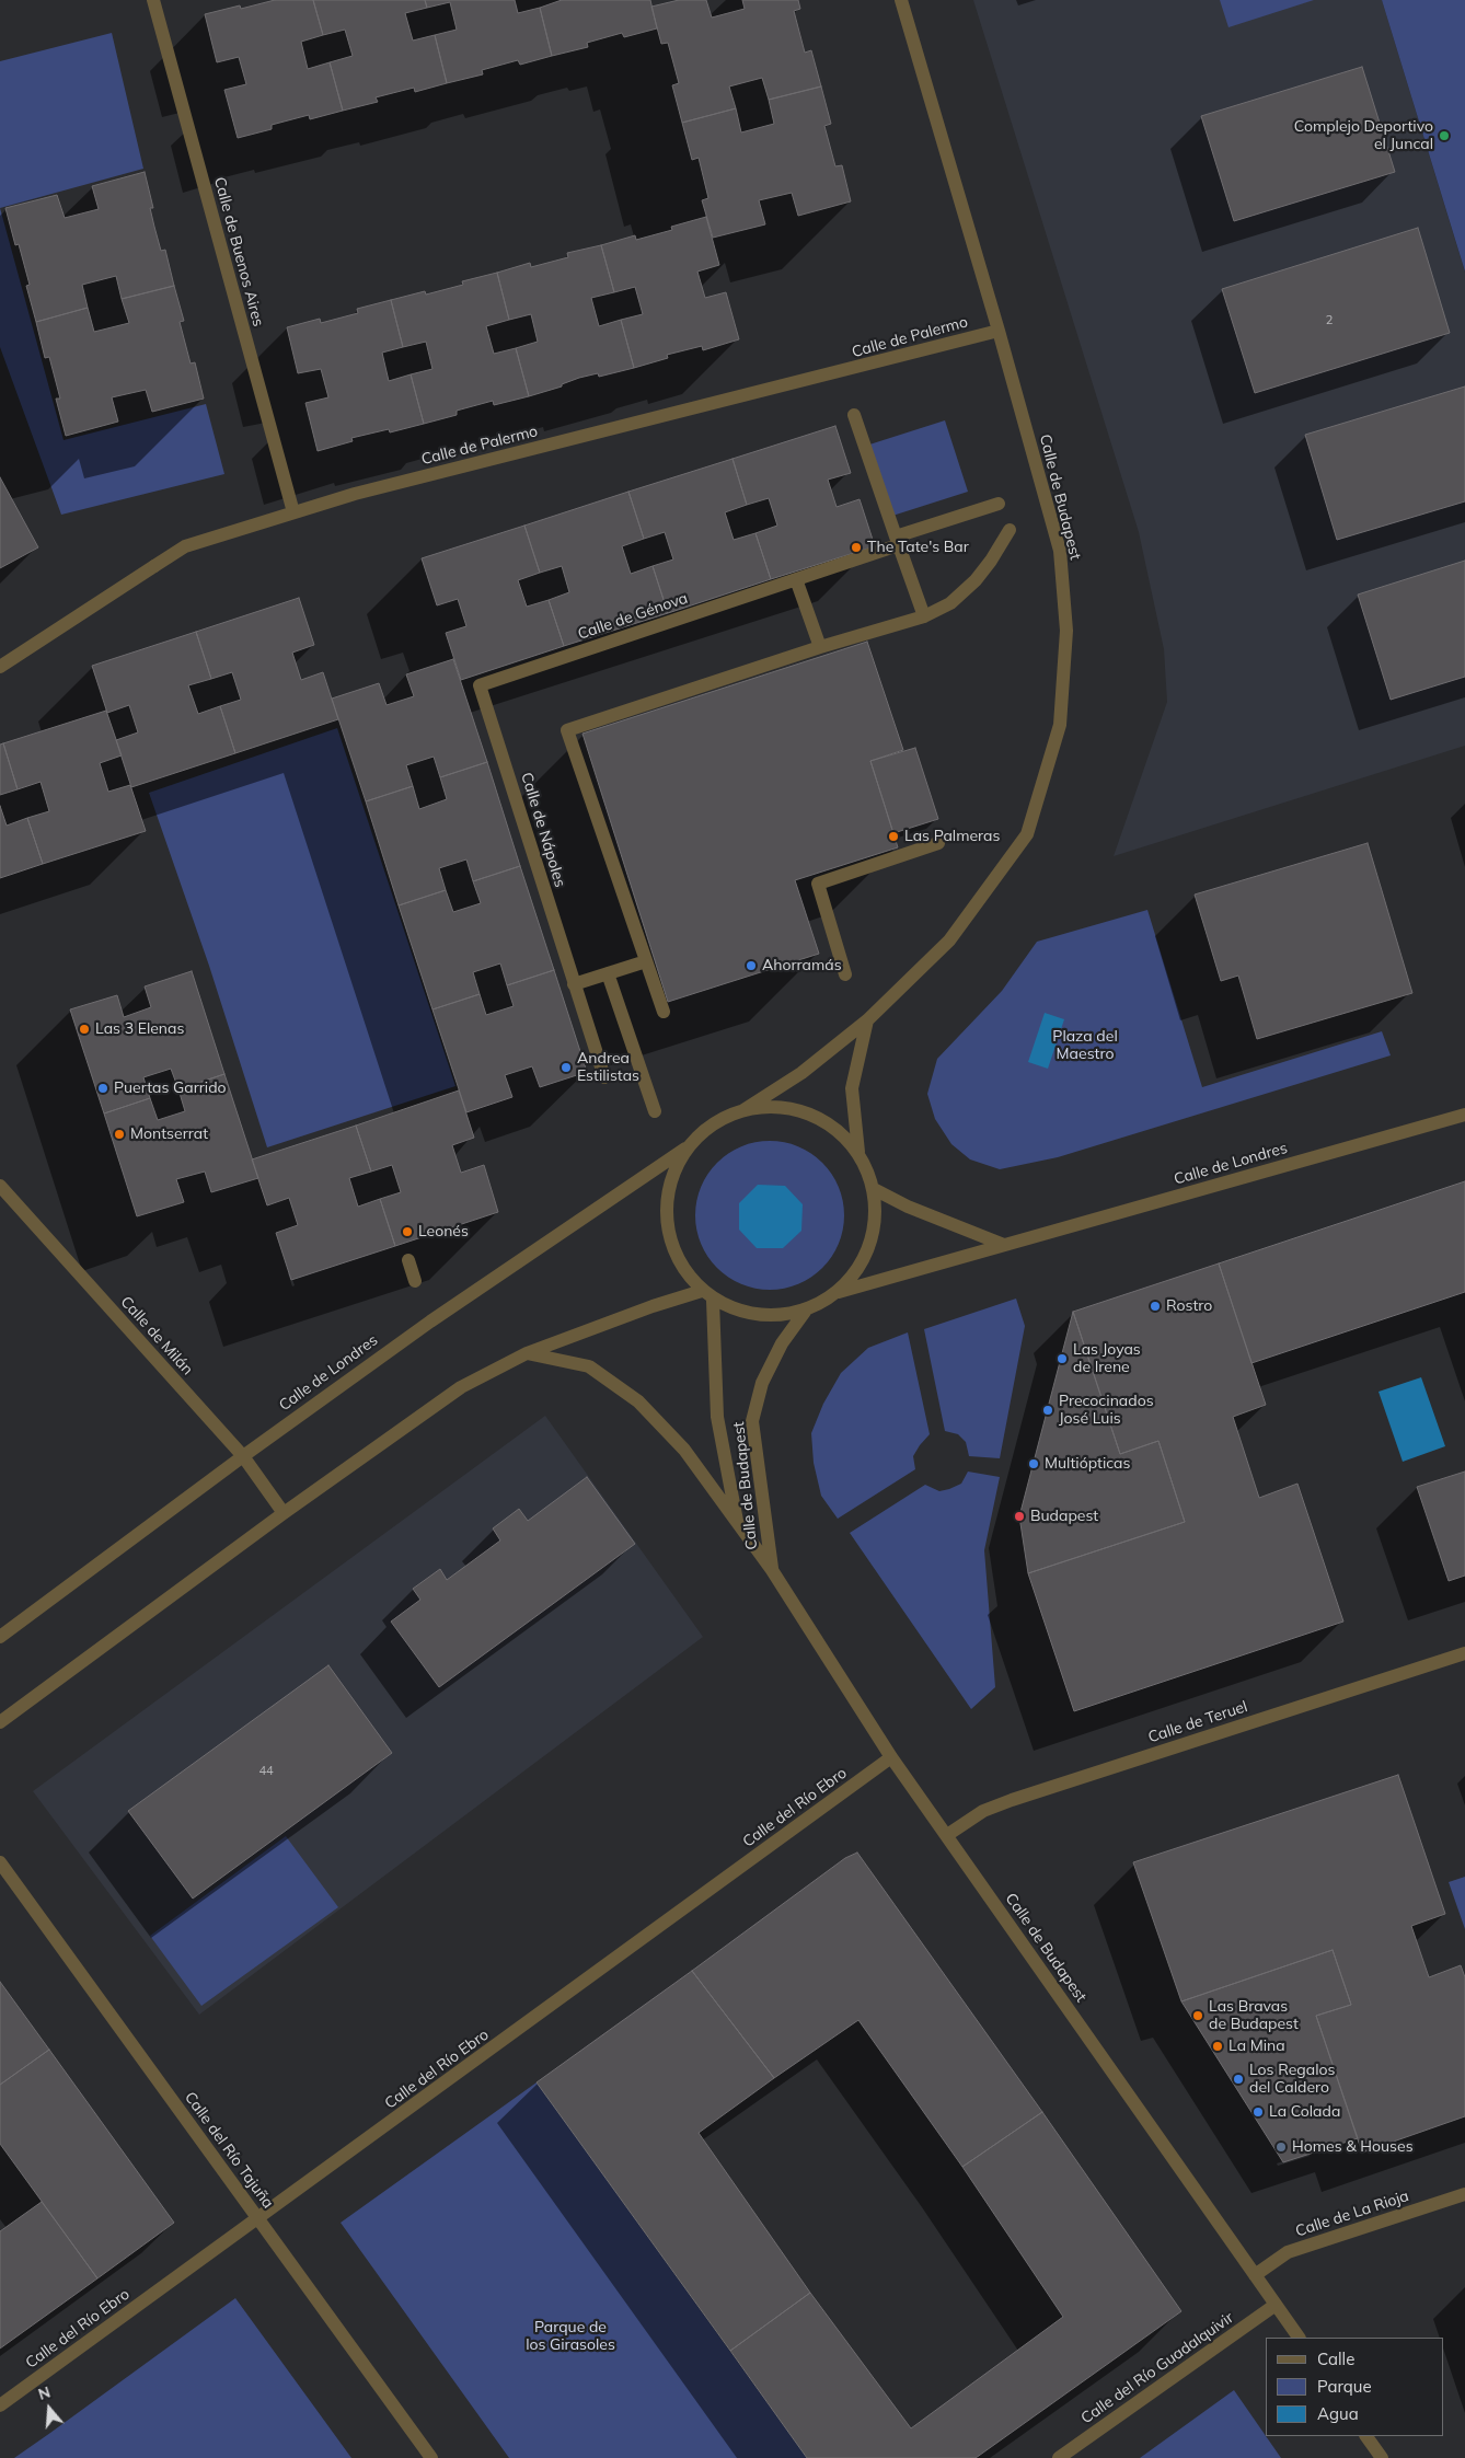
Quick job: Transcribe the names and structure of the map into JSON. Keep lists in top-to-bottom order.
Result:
{
  "streets": {
    "street": [
      "Calle de Buenos Aires",
      "Calle de Palermo",
      "Calle de Budapest",
      "Calle de Génova",
      "Calle de Nápoles",
      "Calle de Londres",
      "Calle de Milán",
      "Calle de Teruel",
      "Calle del Río Ebro",
      "Calle del Río Tajuña",
      "Calle de La Rioja",
      "Calle del Río Guadalquivir"
    ]
  },
  "crossings": [
    ["Calle de Buenos Aires", "Calle de Palermo"],
    ["Calle de Palermo", "Calle de Budapest"],
    ["Calle de Budapest", "Calle de Teruel"],
    ["Calle de Budapest", "Calle del Río Ebro"],
    ["Calle de Budapest", "Calle de La Rioja"],
    ["Calle de Budapest", "Calle del Río Guadalquivir"],
    ["Calle de Génova", "Calle de Nápoles"],
    ["Calle de Londres", "Calle de Milán"],
    ["Calle del Río Ebro", "Calle del Río Tajuña"]
  ],
  "parks": ["Plaza del Maestro", "Parque de los Girasoles"],
  "places": [
    "Complejo Deportivo el Juncal",
    "The Tate's Bar",
    "Las Palmeras",
    "Ahorramás",
    "Las 3 Elenas",
    "Andrea Estilistas",
    "Puertas Garrido",
    "Montserrat",
    "Leonés",
    "Rostro",
    "Las Joyas de Irene",
    "Precocinados José Luis",
    "Multiópticas",
    "Budapest",
    "Las Bravas de Budapest",
    "La Mina",
    "Los Regalos del Caldero",
    "La Colada",
    "Homes & Houses"
  ],
  "house_numbers": ["2", "44"],
  "legend": ["Calle", "Parque", "Agua"],
  "north": "top"
}
